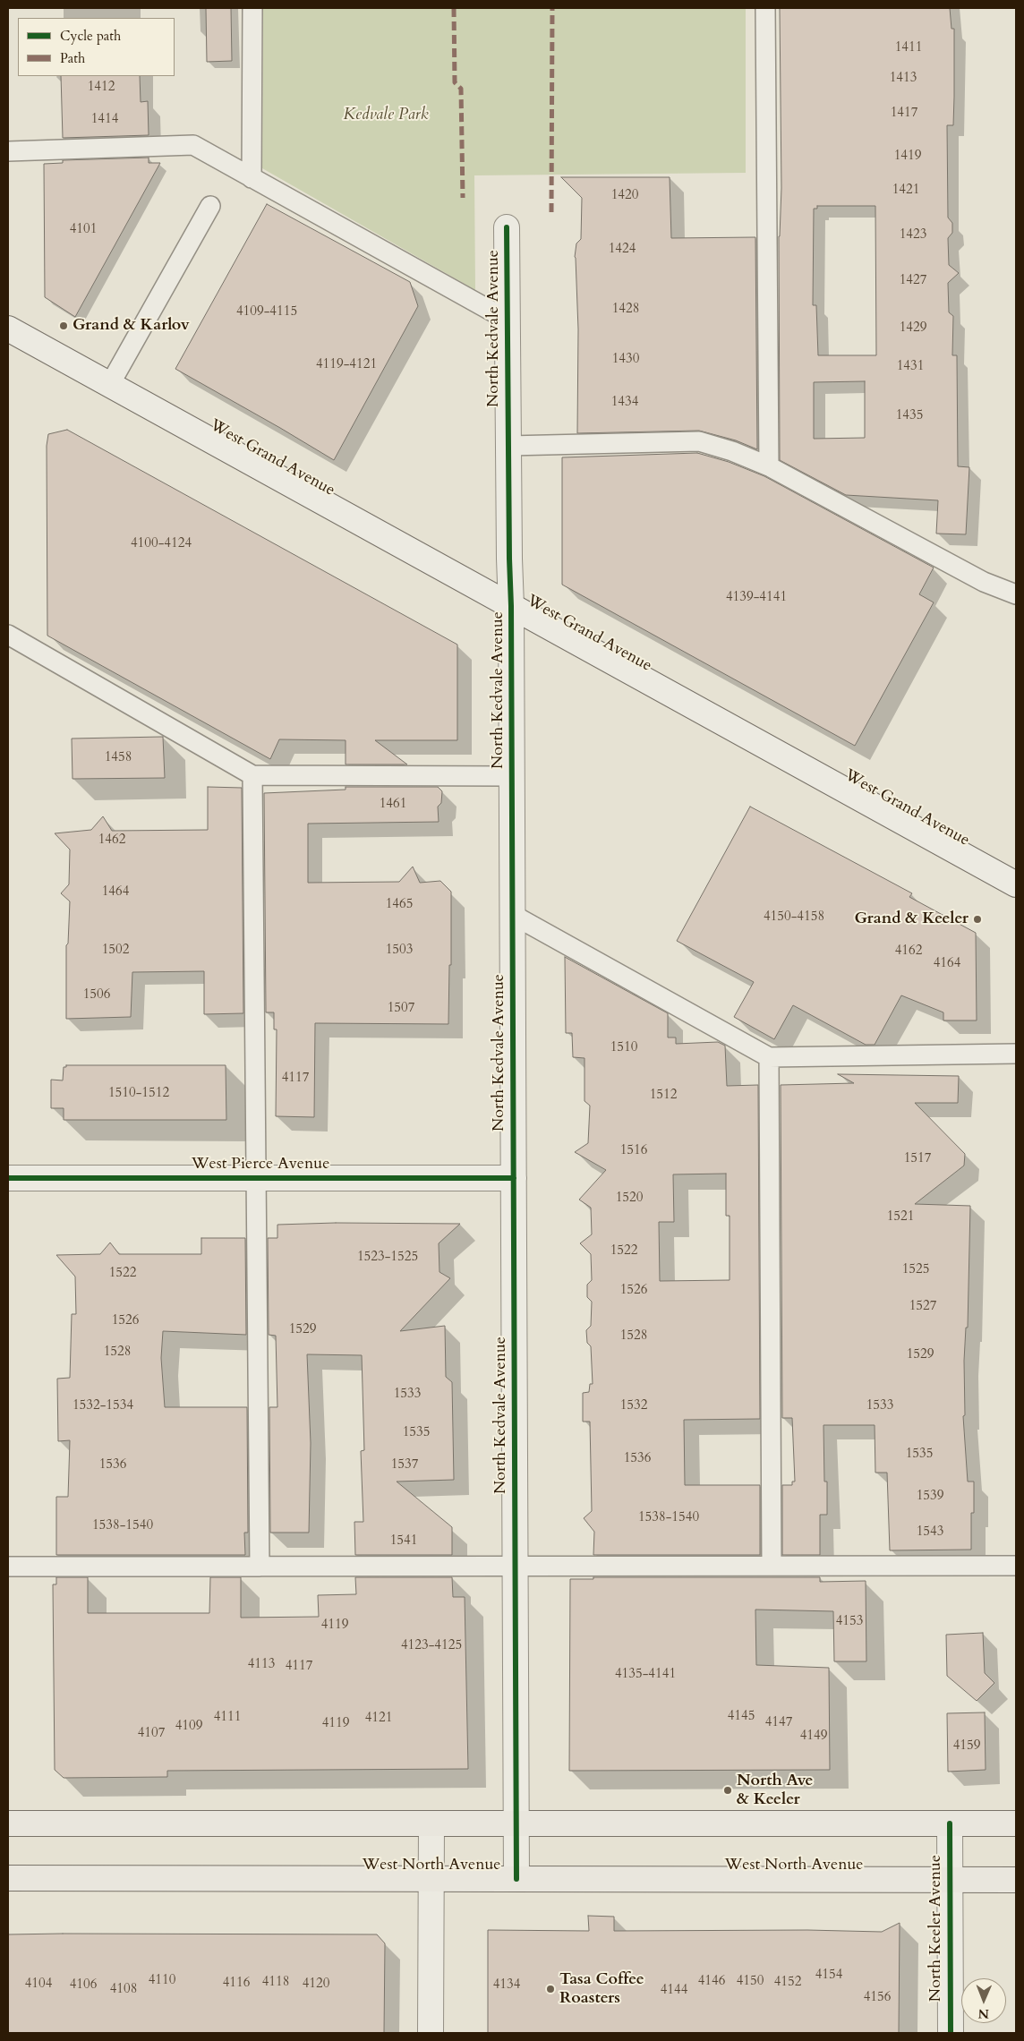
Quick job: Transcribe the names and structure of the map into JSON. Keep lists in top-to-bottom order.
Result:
{
  "streets": {
    "main road": ["West North Avenue"],
    "street": [
      "North Kedvale Avenue",
      "West Grand Avenue",
      "West Pierce Avenue",
      "North Keeler Avenue"
    ]
  },
  "crossings": [
    ["North Kedvale Avenue", "West Grand Avenue"],
    ["North Kedvale Avenue", "West Pierce Avenue"],
    ["North Kedvale Avenue", "West North Avenue"],
    ["West North Avenue", "North Keeler Avenue"]
  ],
  "parks": ["Kedvale Park"],
  "places": [
    "Grand & Karlov",
    "Grand & Keeler",
    "North Ave & Keeler",
    "Tasa Coffee Roasters"
  ],
  "house_numbers": [
    "1411",
    "1413",
    "1412",
    "1417",
    "1414",
    "1419",
    "1421",
    "1420",
    "4101",
    "1423",
    "1424",
    "1427",
    "1428",
    "4109-4115",
    "1429",
    "1430",
    "4119-4121",
    "1431",
    "1434",
    "1435",
    "4100-4124",
    "4139-4141",
    "1458",
    "1461",
    "1462",
    "1464",
    "1465",
    "4150-4158",
    "1502",
    "1503",
    "4162",
    "4164",
    "1506",
    "1507",
    "1510",
    "4117",
    "1510-1512",
    "1512",
    "1516",
    "1517",
    "1520",
    "1521",
    "1522",
    "1523-1525",
    "1525",
    "1522",
    "1526",
    "1527",
    "1526",
    "1529",
    "1528",
    "1528",
    "1529",
    "1533",
    "1532-1534",
    "1532",
    "1533",
    "1535",
    "1535",
    "1536",
    "1536",
    "1537",
    "1539",
    "1538-1540",
    "1538-1540",
    "1543",
    "1541",
    "4153",
    "4119",
    "4123-4125",
    "4113",
    "4117",
    "4135-4141",
    "4145",
    "4111",
    "4121",
    "4147",
    "4119",
    "4109",
    "4107",
    "4149",
    "4159",
    "4154",
    "4110",
    "4146",
    "4150",
    "4118",
    "4152",
    "4116",
    "4104",
    "4120",
    "4106",
    "4134",
    "4108",
    "4144",
    "4156"
  ],
  "legend": ["Cycle path", "Path"],
  "north": "bottom"
}
